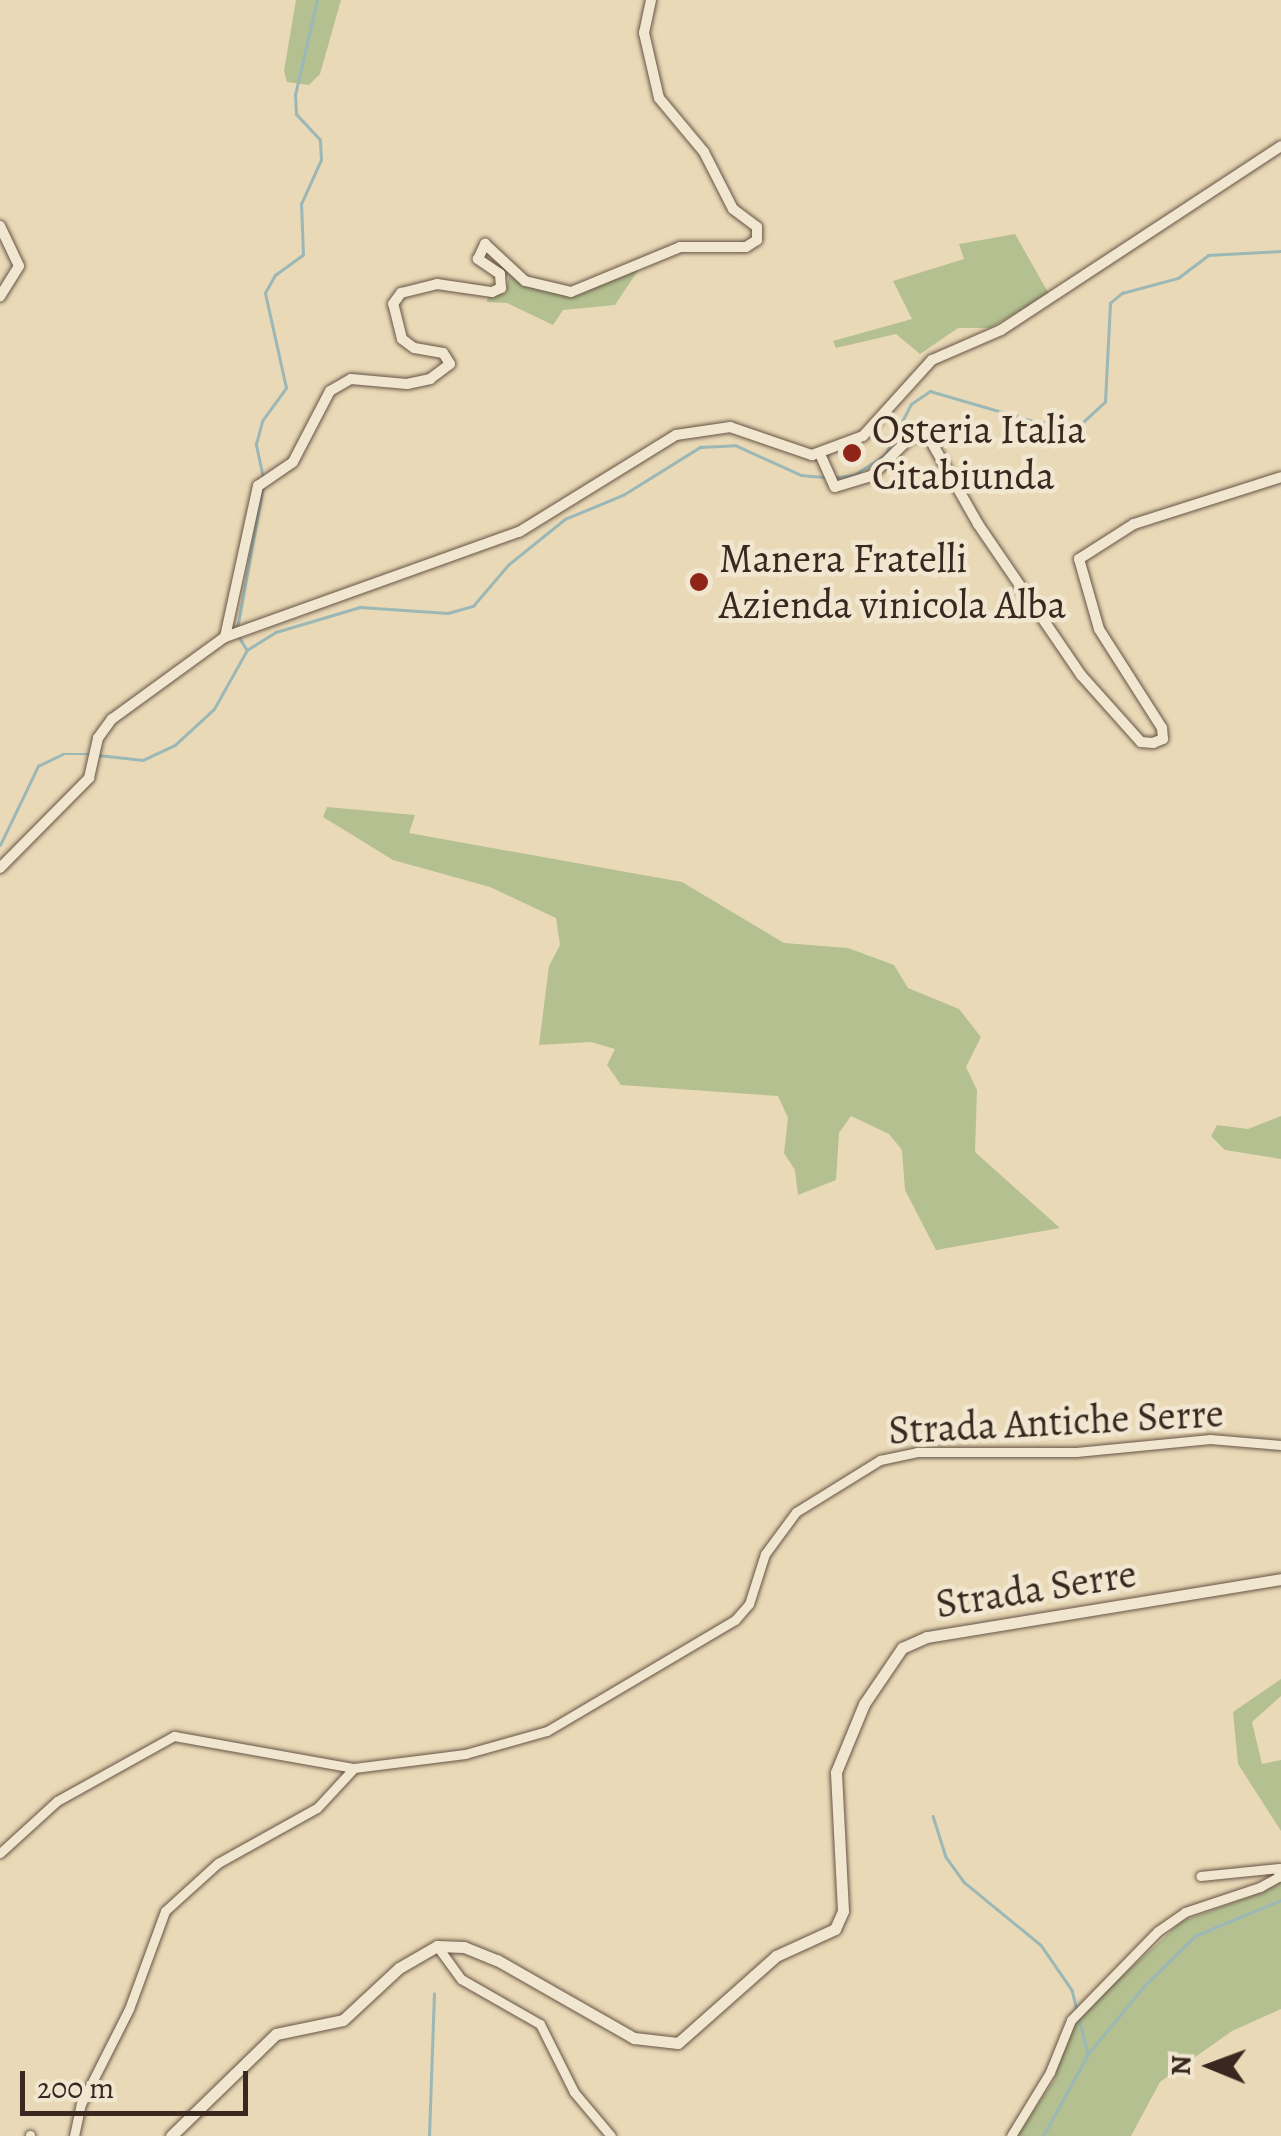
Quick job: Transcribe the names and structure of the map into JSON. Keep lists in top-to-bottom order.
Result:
{
  "streets": {
    "main road": ["Strada Serre"],
    "street": ["Strada Antiche Serre"]
  },
  "places": ["Osteria Italia Citabiunda", "Manera Fratelli Azienda vinicola Alba"],
  "scale_bar": "200 m",
  "north": "left"
}
